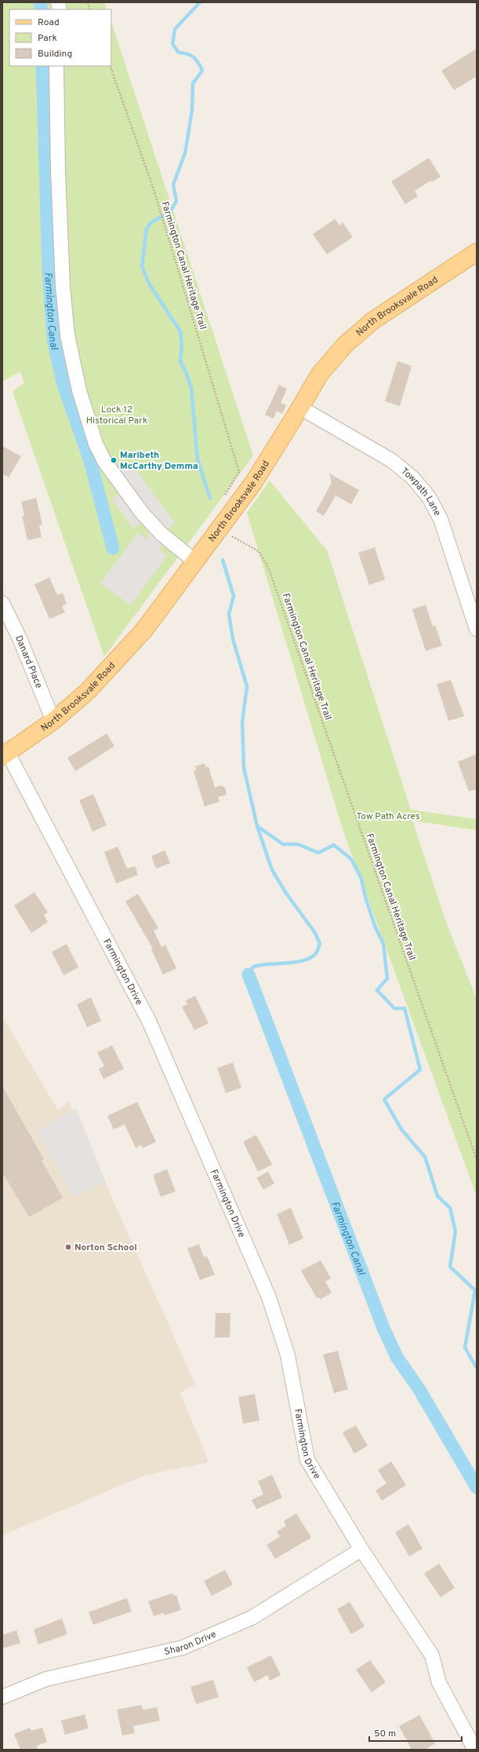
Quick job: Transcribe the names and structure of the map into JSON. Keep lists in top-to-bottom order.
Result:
{
  "streets": {
    "main road": ["North Brooksvale Road"],
    "street": [
      "Towpath Lane",
      "Danard Place",
      "Farmington Drive",
      "Sharon Drive"
    ],
    "path": ["Farmington Canal Heritage Trail"]
  },
  "crossings": [
    ["North Brooksvale Road", "Towpath Lane"],
    ["North Brooksvale Road", "Danard Place"],
    ["North Brooksvale Road", "Farmington Drive"],
    ["Farmington Drive", "Sharon Drive"]
  ],
  "water": ["Farmington Canal"],
  "parks": ["Lock 12 Historical Park", "Tow Path Acres"],
  "places": ["Maribeth McCarthy Demma", "Norton School"],
  "legend": ["Road", "Park", "Building"],
  "scale_bar": "50 m"
}
